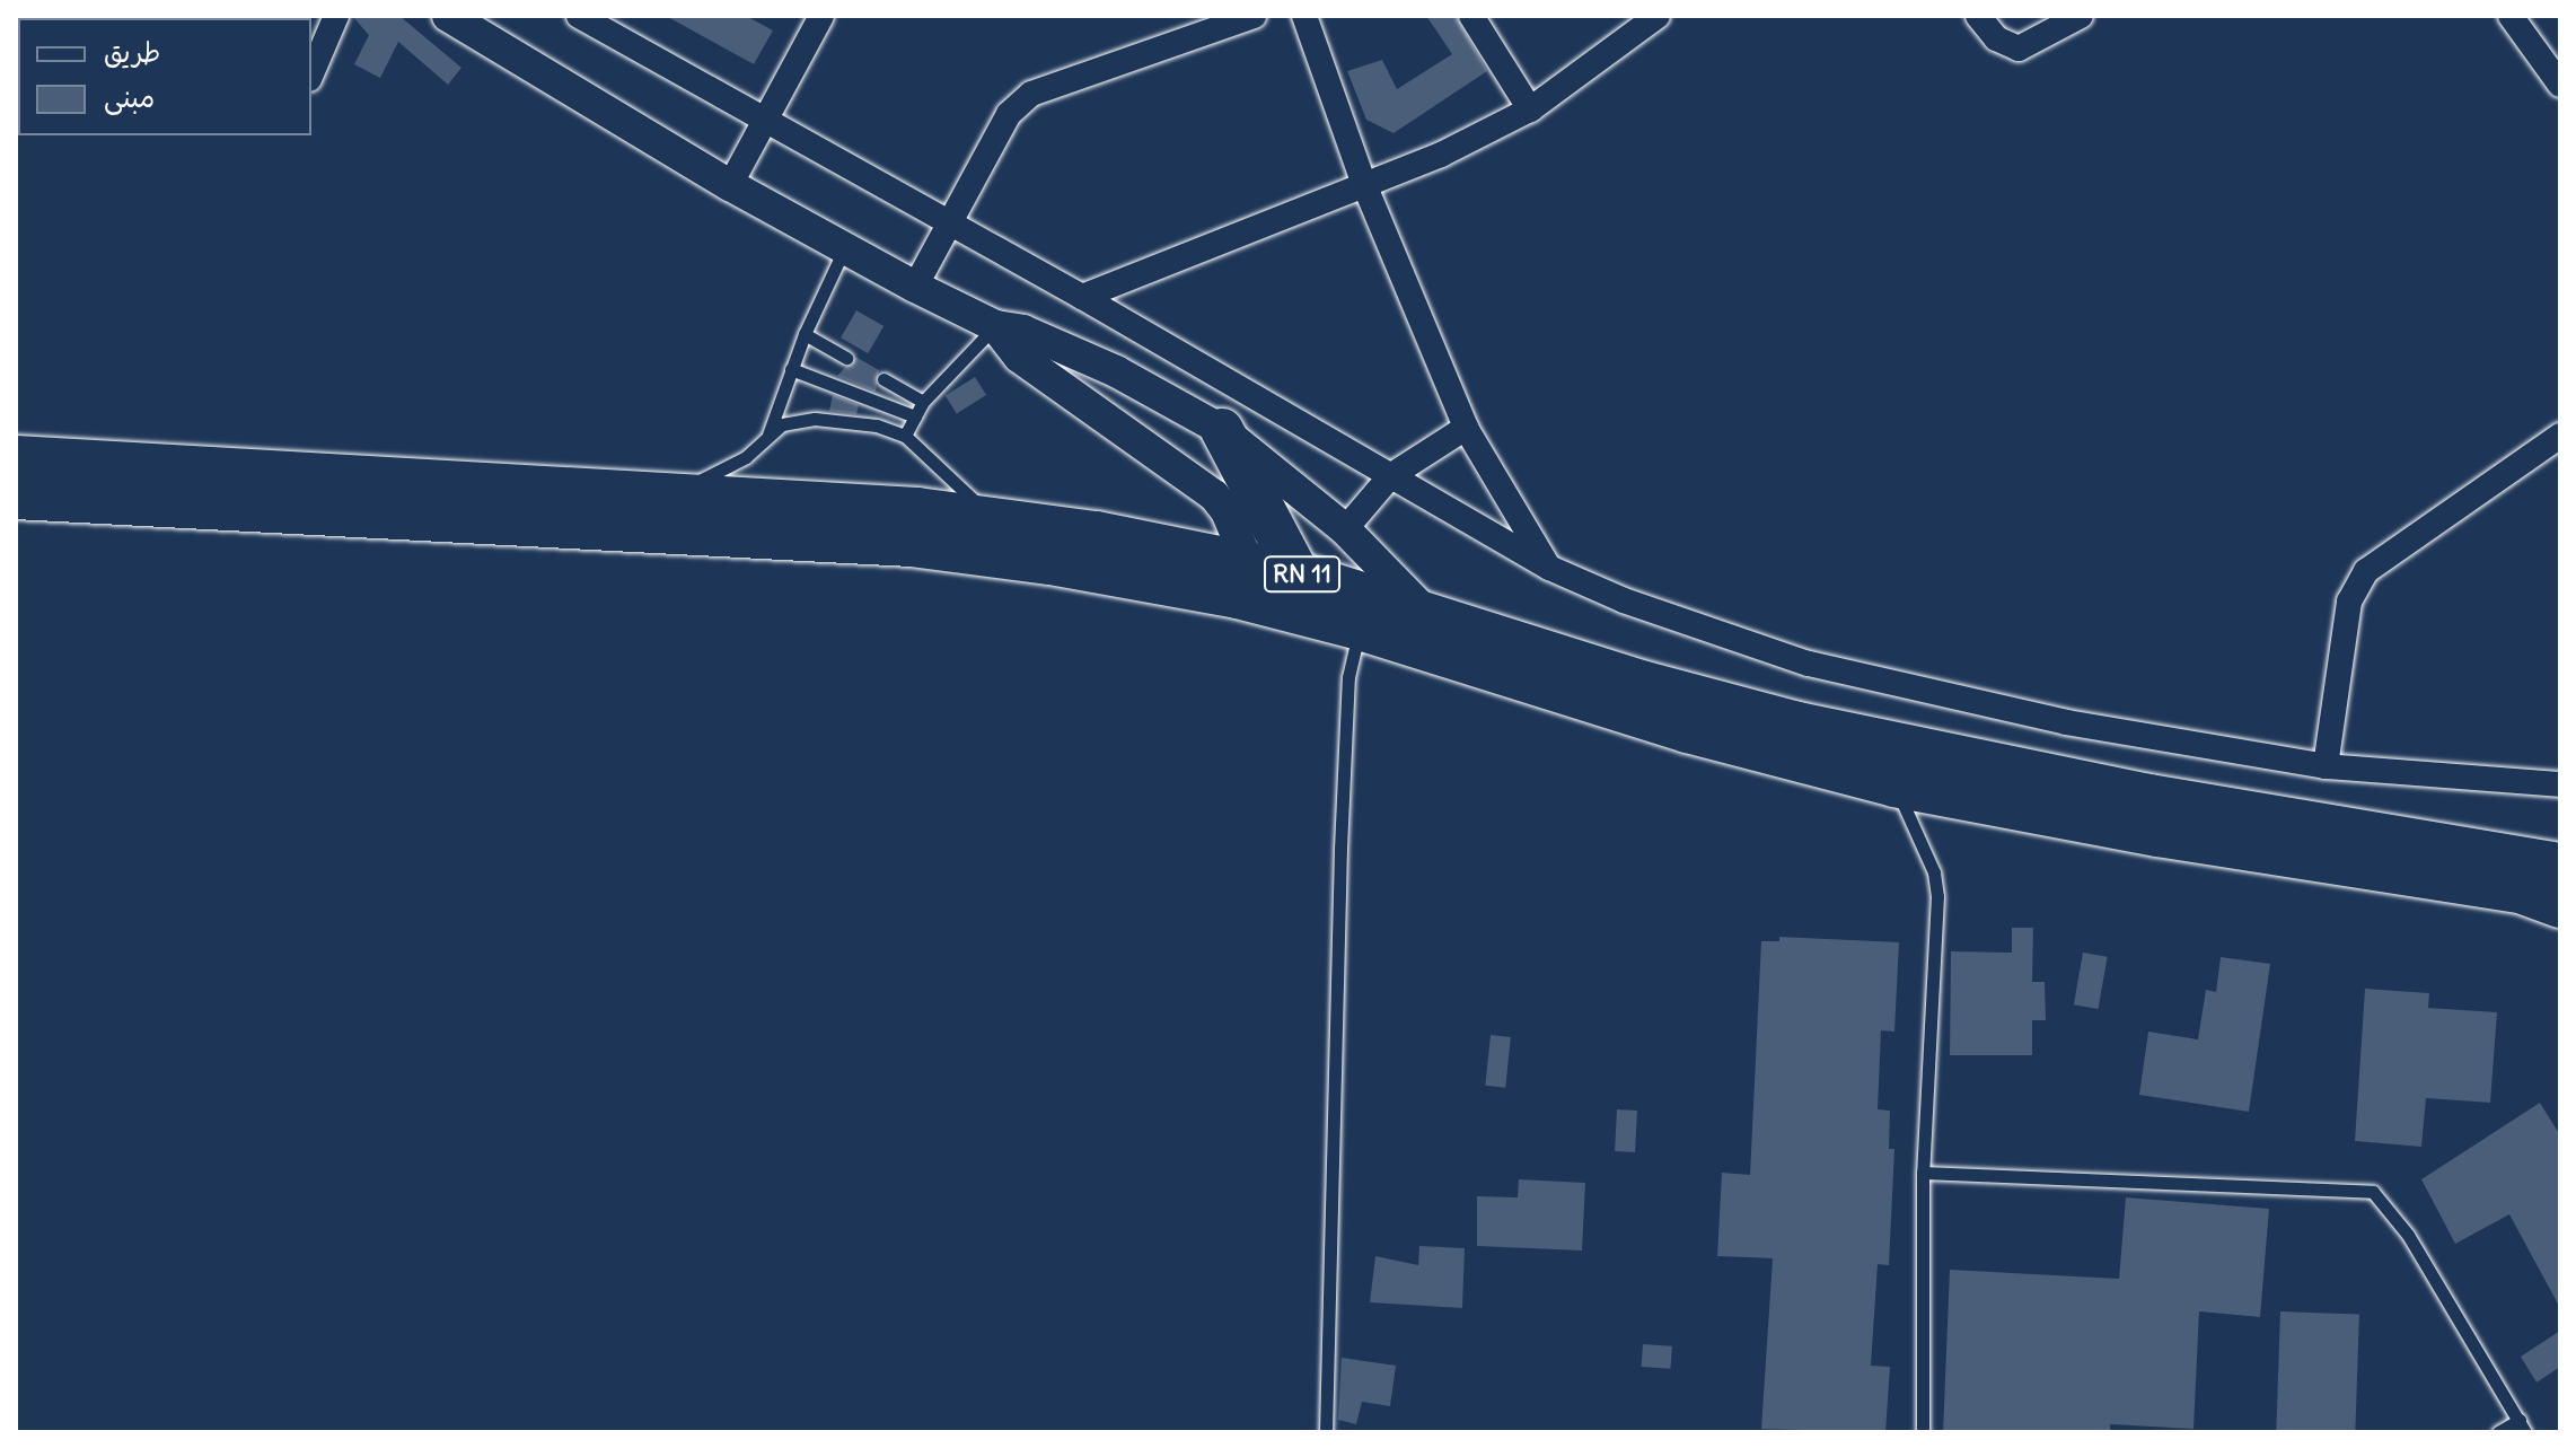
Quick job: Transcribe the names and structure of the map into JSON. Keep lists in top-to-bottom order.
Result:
{
  "streets": {
    "highway": ["RN 11"]
  },
  "legend": ["طريق", "مبنى"]
}
